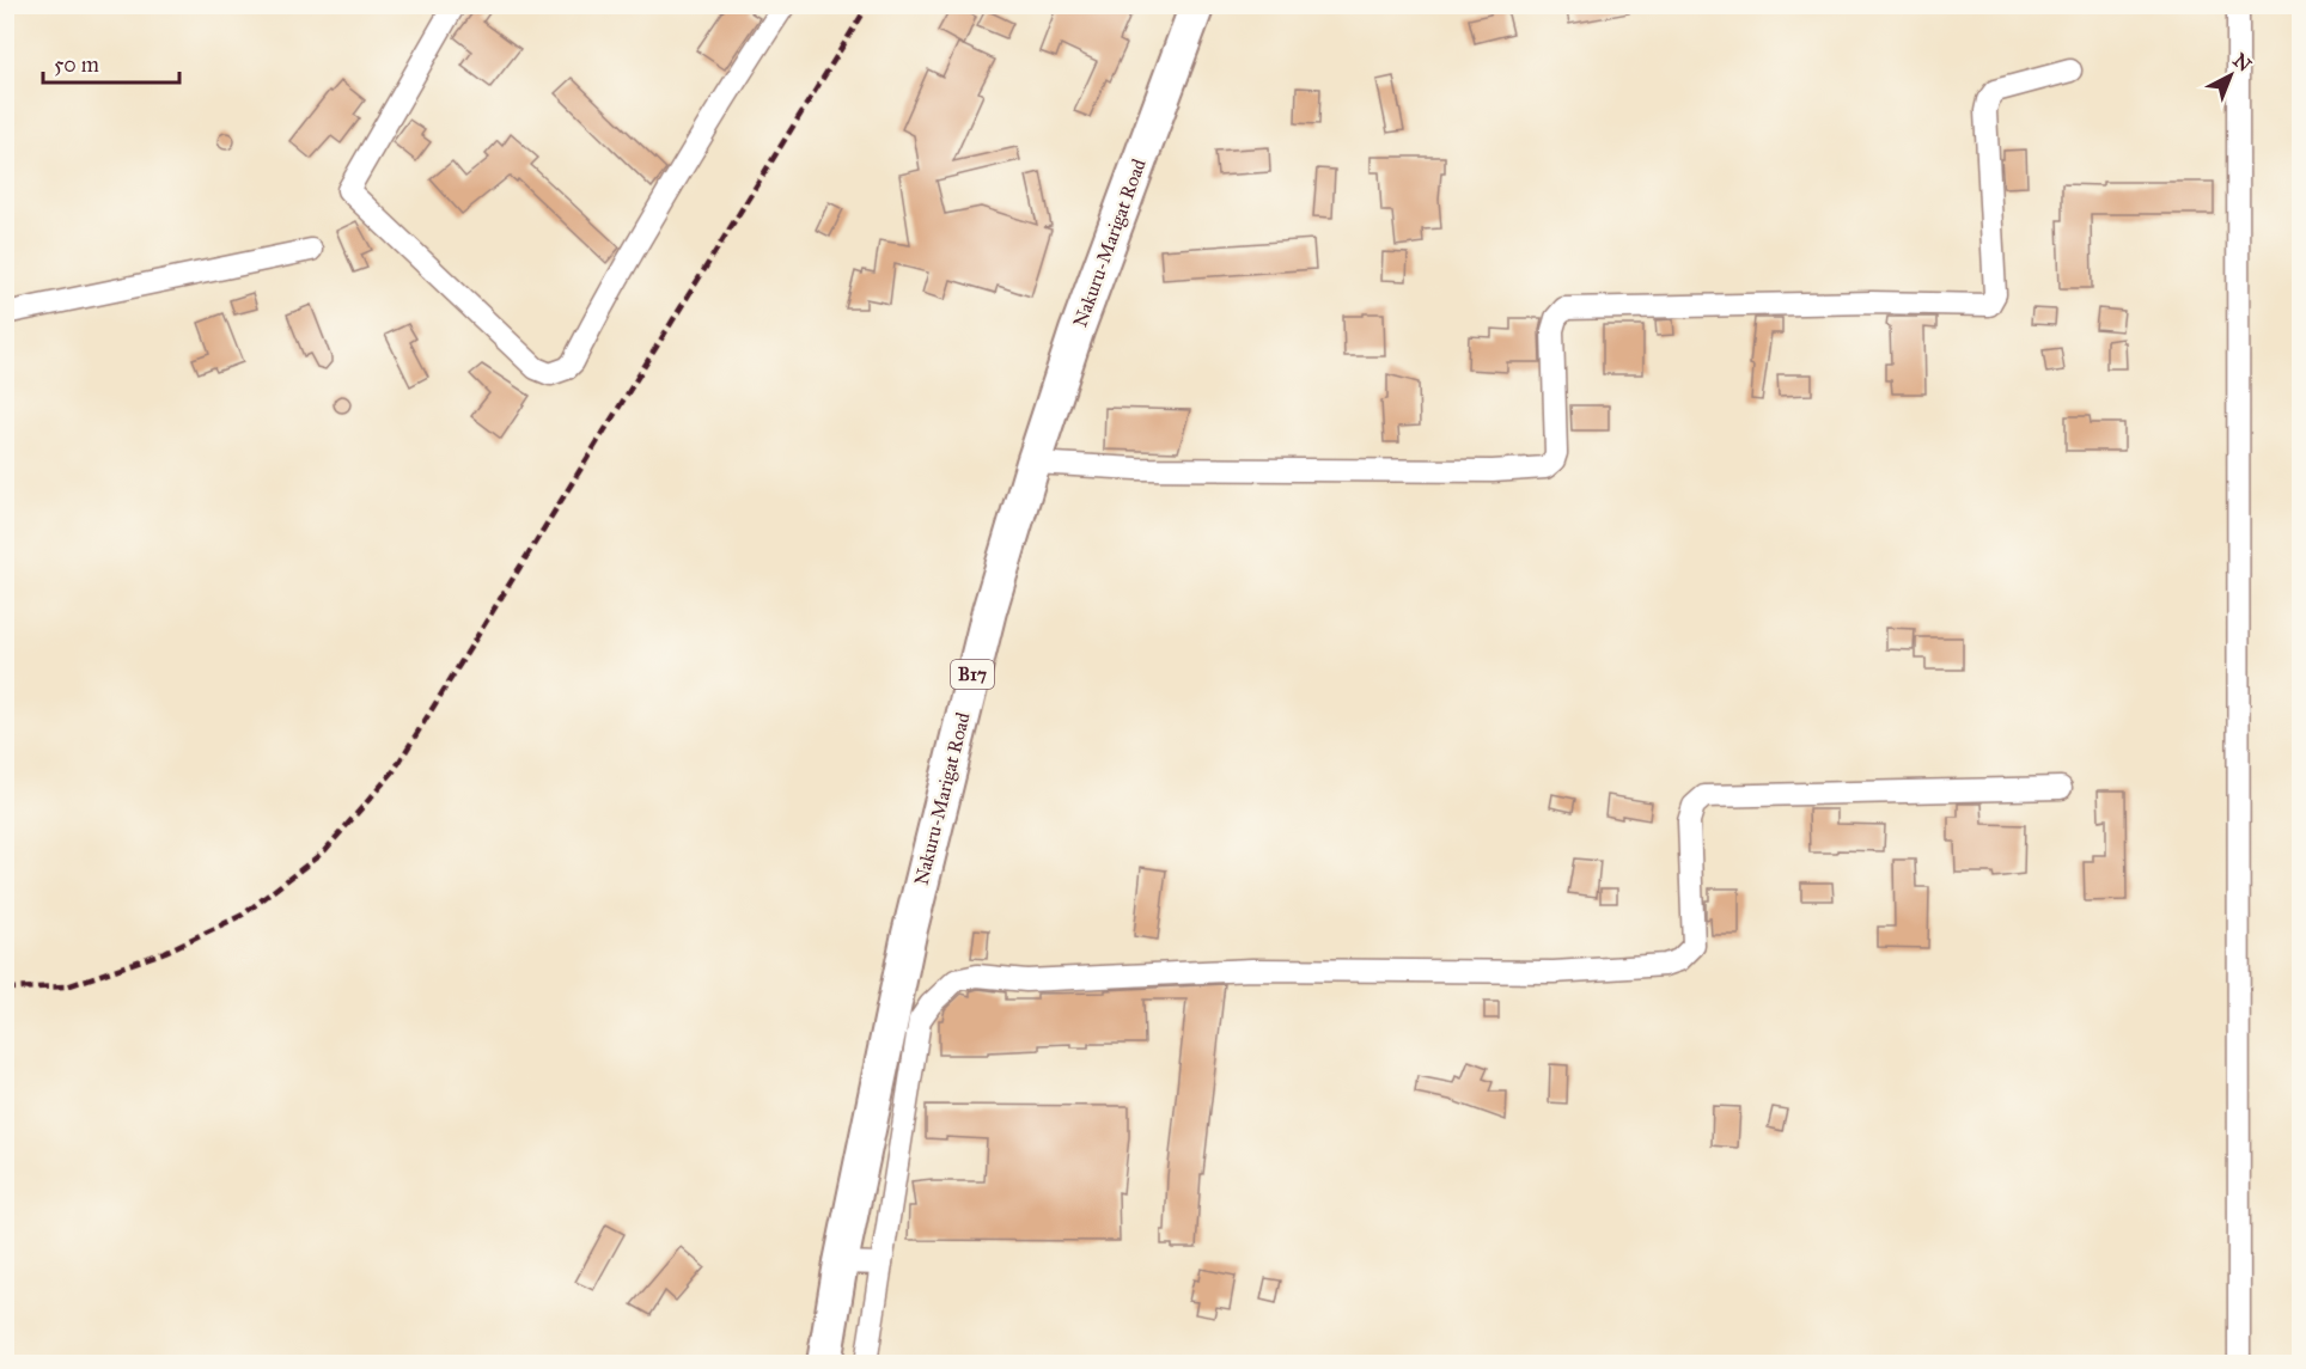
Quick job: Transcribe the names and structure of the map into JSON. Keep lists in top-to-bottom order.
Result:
{
  "streets": {
    "main road": ["Nakuru-Marigat Road", "B17"]
  },
  "scale_bar": "50 m",
  "north": "top right"
}
